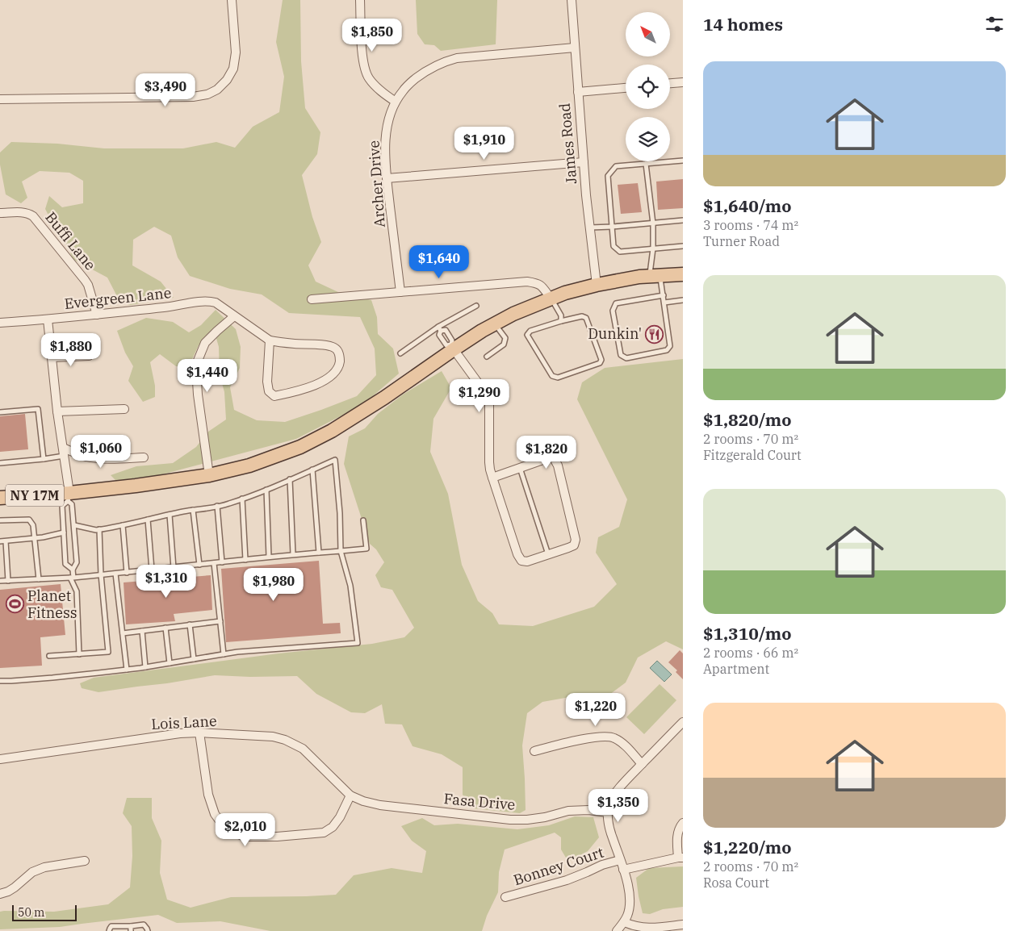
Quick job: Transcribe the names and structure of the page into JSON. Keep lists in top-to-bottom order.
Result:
{
  "streets": {
    "main road": ["NY 17M"],
    "street": [
      "James Road",
      "Archer Drive",
      "Buffi Lane",
      "Evergreen Lane",
      "Lois Lane",
      "Fasa Drive",
      "Bonney Court"
    ]
  },
  "crossings": [
    ["James Road", "Archer Drive"],
    ["James Road", "NY 17M"],
    ["Buffi Lane", "Evergreen Lane"],
    ["Lois Lane", "Fasa Drive"]
  ],
  "places": {
    "restaurant": ["Dunkin'"],
    "sports": ["Planet Fitness"]
  },
  "scale_bar": "50 m",
  "north": "top left",
  "page": {
    "heading": "14 homes",
    "price": [
      "$1,850",
      "$3,490",
      "$1,910",
      "$1,640",
      "$1,880",
      "$1,440",
      "$1,290",
      "$1,060",
      "$1,820",
      "$1,310",
      "$1,980",
      "$1,220",
      "$1,350",
      "$2,010"
    ],
    "list": [
      {
        "name": "$1,640/mo",
        "note": "3 rooms · 74 m² · Turner Road"
      },
      {
        "name": "$1,820/mo",
        "note": "2 rooms · 70 m² · Fitzgerald Court"
      },
      {
        "name": "$1,310/mo",
        "note": "2 rooms · 66 m² · Apartment"
      },
      {
        "name": "$1,220/mo",
        "note": "2 rooms · 70 m² · Rosa Court"
      }
    ],
    "scale": "50 m"
  }
}
